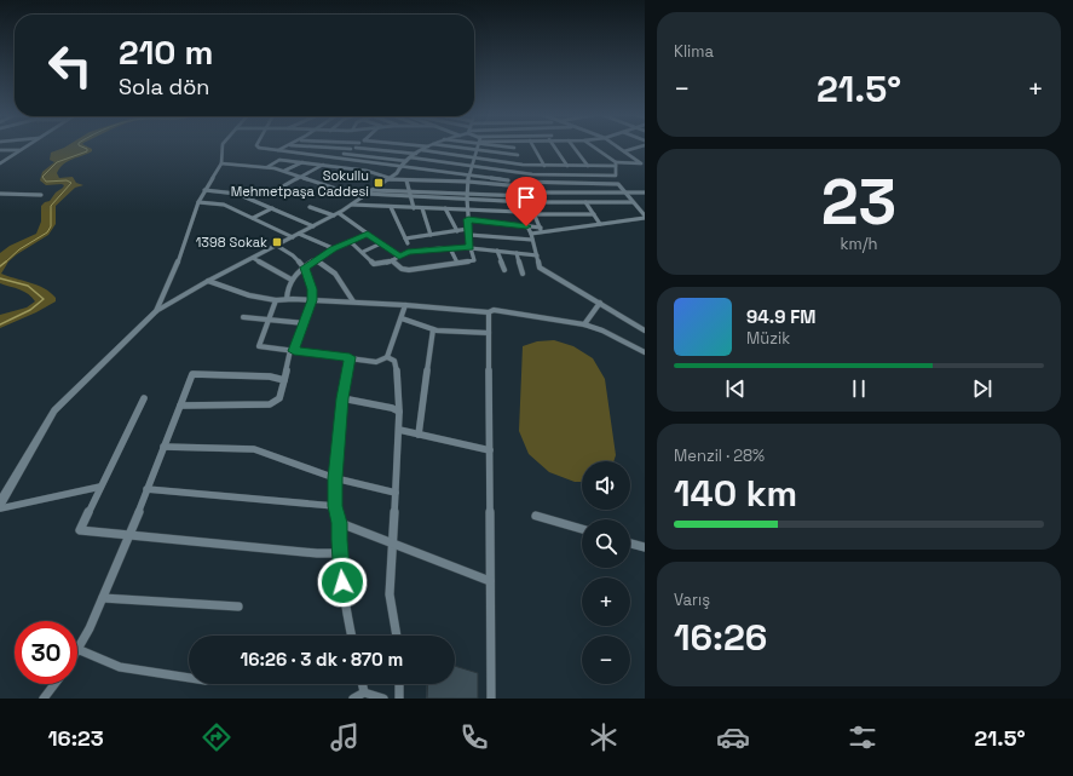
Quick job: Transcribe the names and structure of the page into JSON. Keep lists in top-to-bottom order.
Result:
{
  "places": {
    "transit": ["Sokullu Mehmetpaşa Caddesi", "1398 Sokak"]
  },
  "page": {
    "tile": [
      "Klima",
      ["23", "km/h"],
      ["Menzil · 28%", "140 km"],
      ["Varış", "16:26"]
    ],
    "turn": ["210 m", "Sola dön"],
    "heat": ["−", "21.5°", "+"],
    "song": ["94.9 FM", "Müzik"],
    "map_buttons": ["+", "−"],
    "limit": "30",
    "trip": "16:26 · 3 dk · 870 m",
    "tabs": ["16:23", "21.5°"]
  }
}
